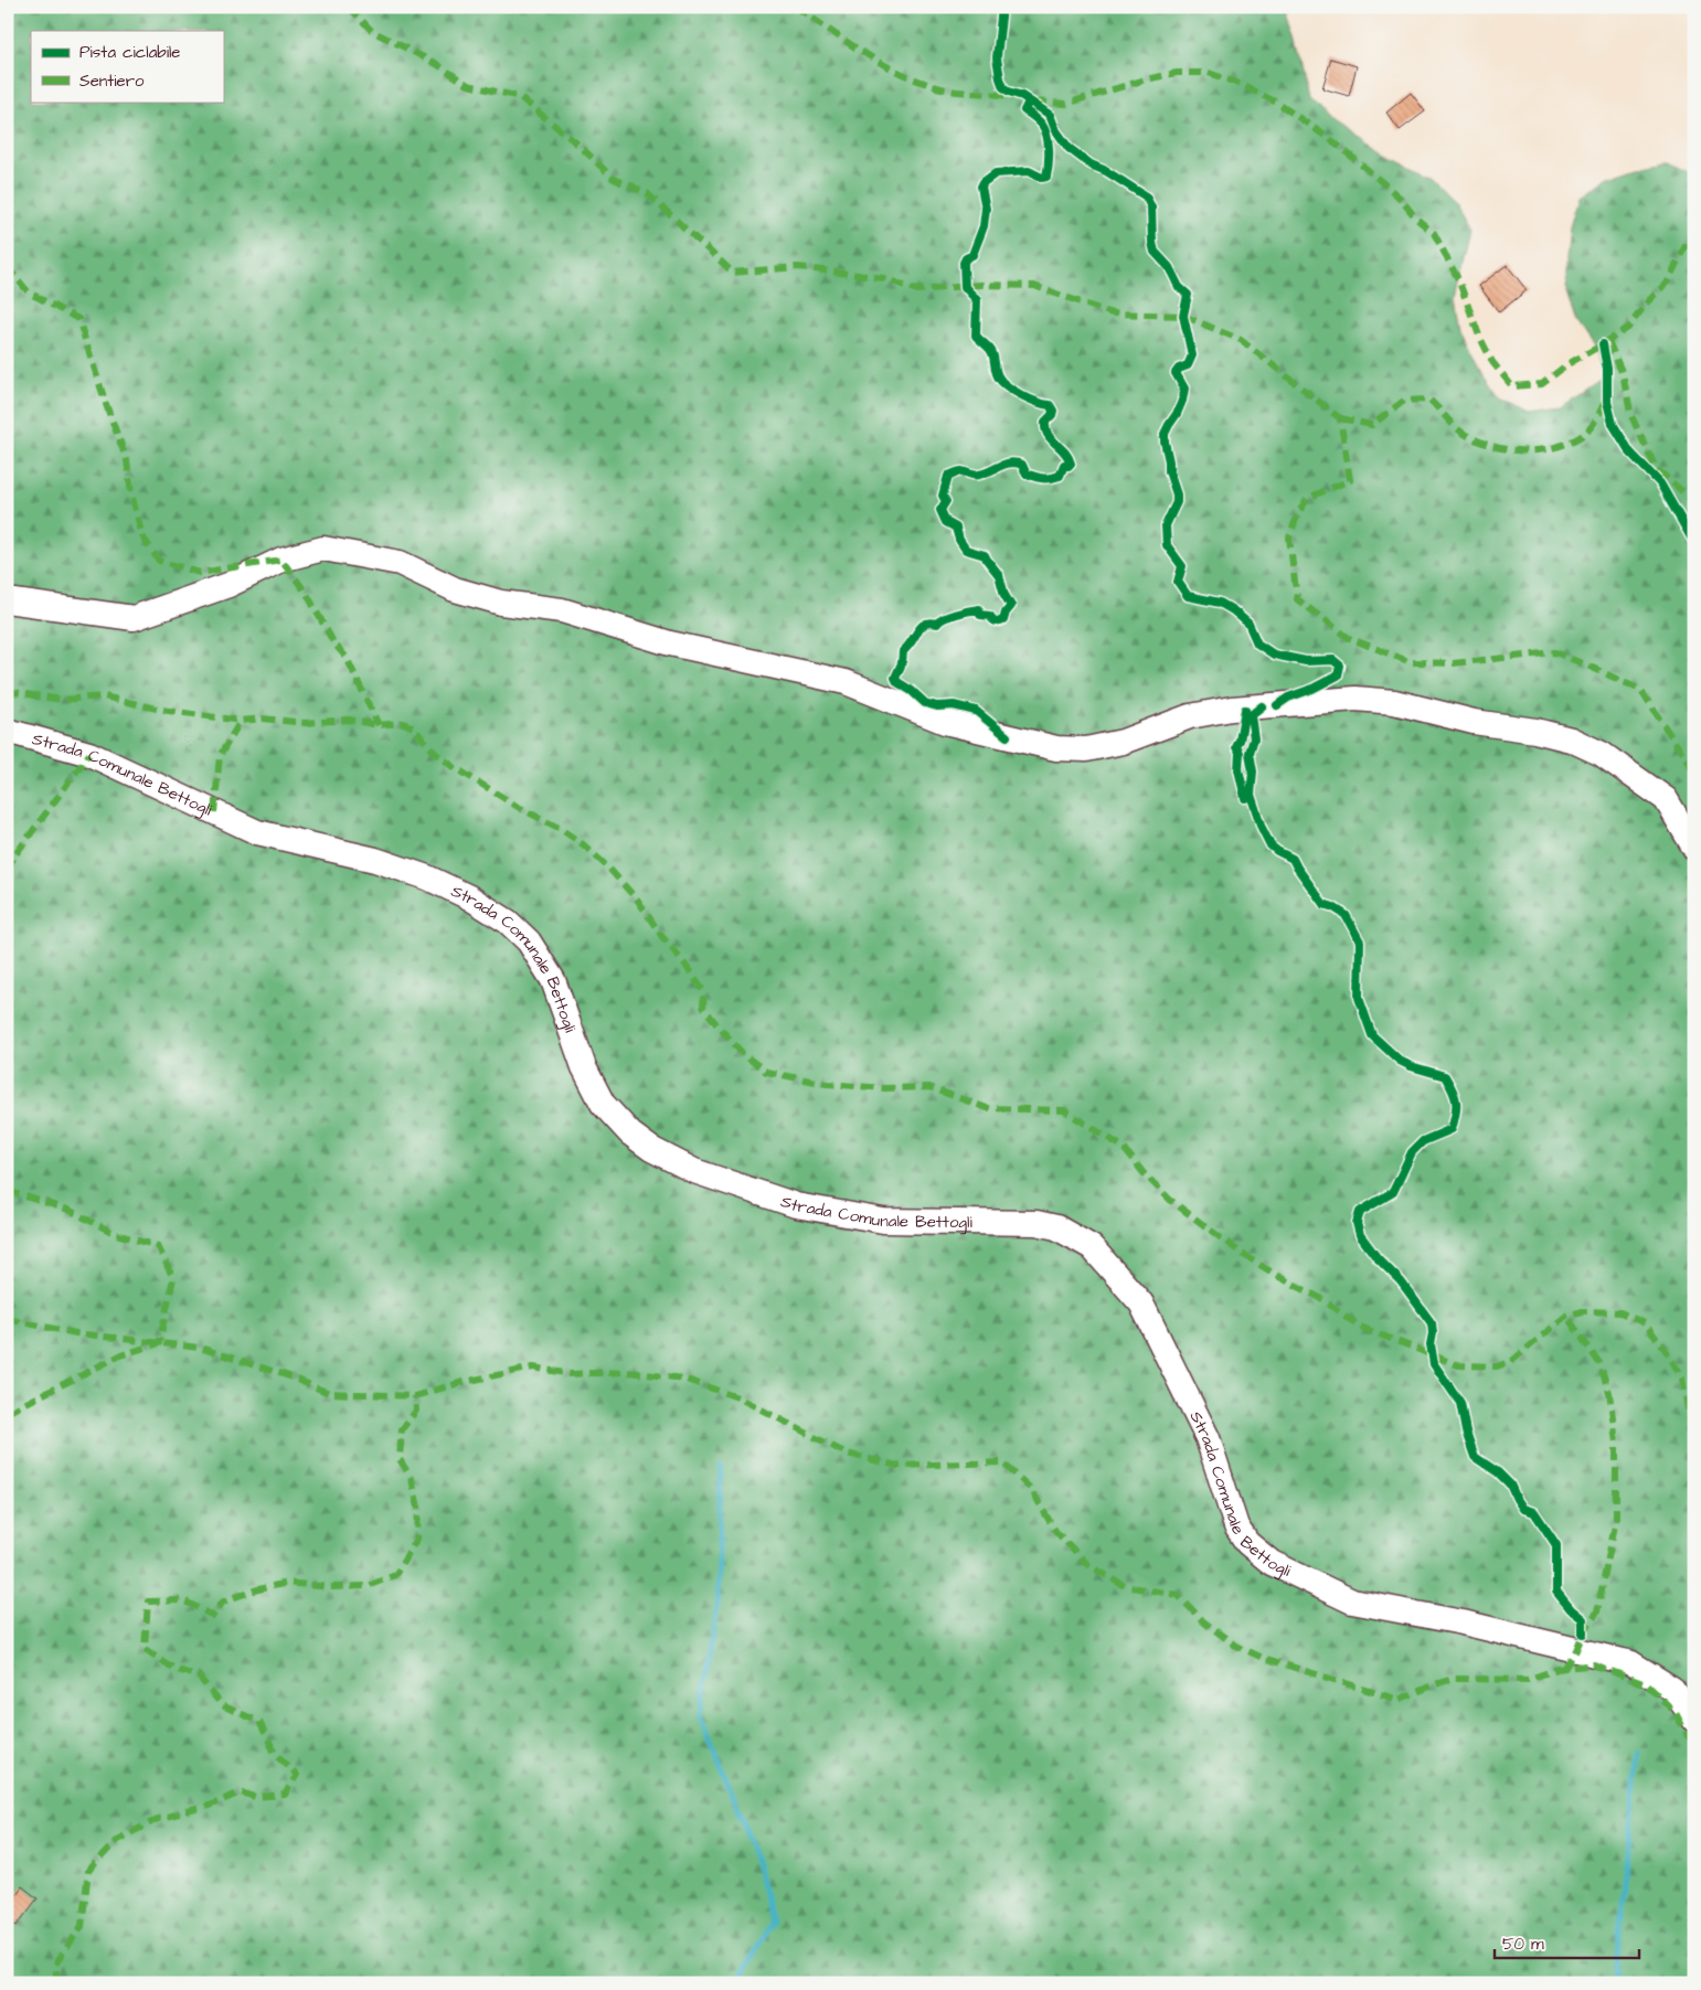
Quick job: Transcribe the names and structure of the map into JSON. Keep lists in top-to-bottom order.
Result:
{
  "streets": {
    "street": ["Strada Comunale Bettogli"]
  },
  "legend": ["Pista ciclabile", "Sentiero"],
  "scale_bar": "50 m"
}
